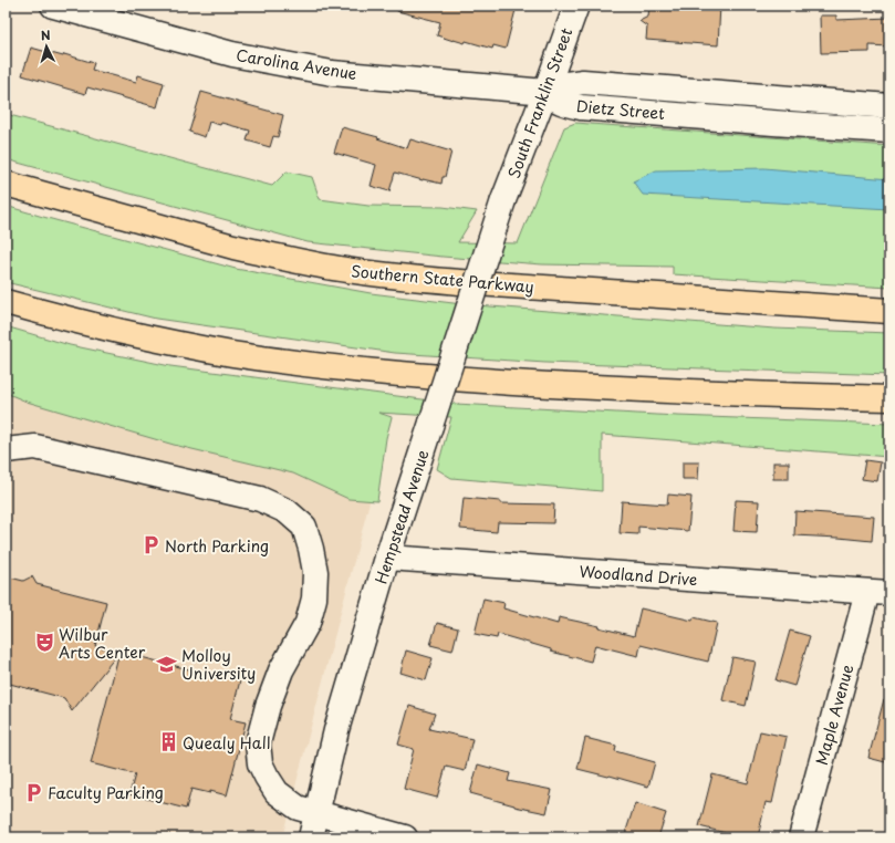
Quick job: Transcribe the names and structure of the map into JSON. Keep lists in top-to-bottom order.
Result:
{
  "streets": {
    "highway": ["Southern State Parkway"],
    "street": [
      "Carolina Avenue",
      "South Franklin Street",
      "Dietz Street",
      "Hempstead Avenue",
      "Woodland Drive",
      "Maple Avenue"
    ]
  },
  "crossings": [
    ["Carolina Avenue", "South Franklin Street"],
    ["Carolina Avenue", "Dietz Street"],
    ["South Franklin Street", "Dietz Street"],
    ["South Franklin Street", "Hempstead Avenue"],
    ["Hempstead Avenue", "Woodland Drive"],
    ["Woodland Drive", "Maple Avenue"]
  ],
  "places": {
    "parking": ["North Parking", "Faculty Parking"],
    "theatre": ["Wilbur Arts Center"],
    "school or university": ["Molloy University"],
    "building": ["Quealy Hall"]
  },
  "north": "top"
}
